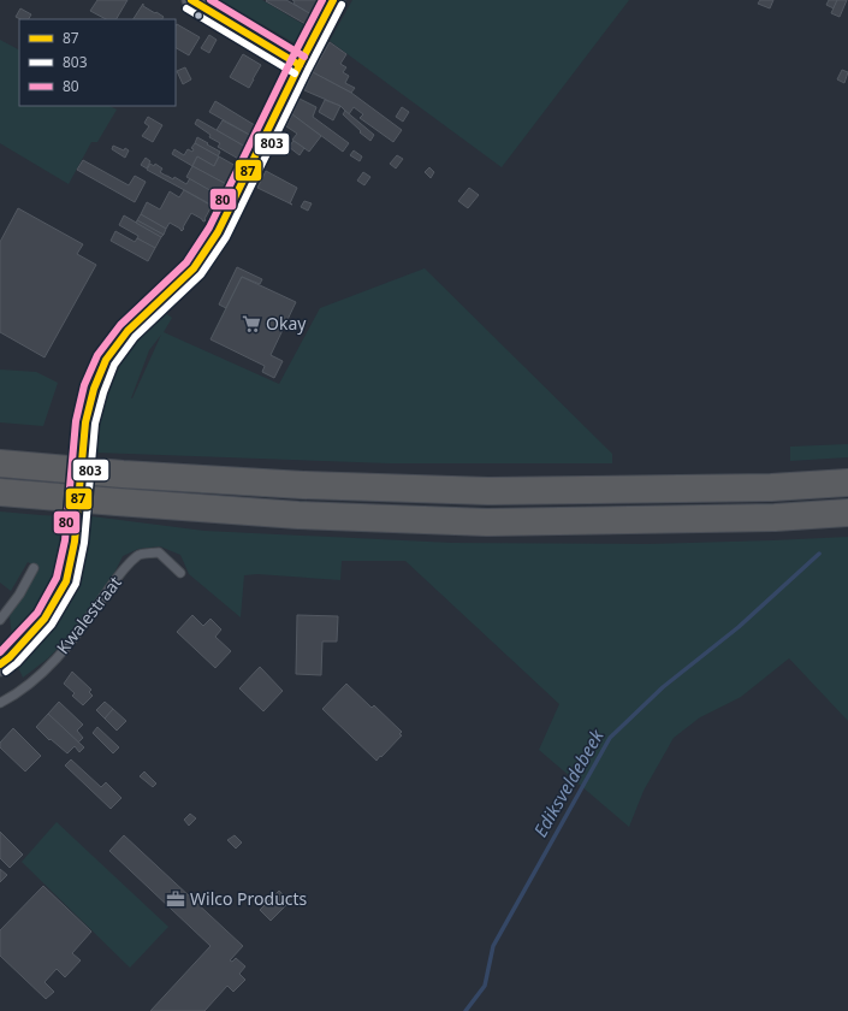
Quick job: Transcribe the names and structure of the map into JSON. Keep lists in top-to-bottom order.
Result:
{
  "streets": {
    "street": ["Kwalestraat"]
  },
  "water": ["Ediksveldebeek"],
  "places": {
    "supermarket": ["Okay"],
    "office": ["Wilco Products"]
  },
  "lines": ["transit line 87", "transit line 80", "transit line 803"],
  "legend": ["87", "803", "80"]
}
